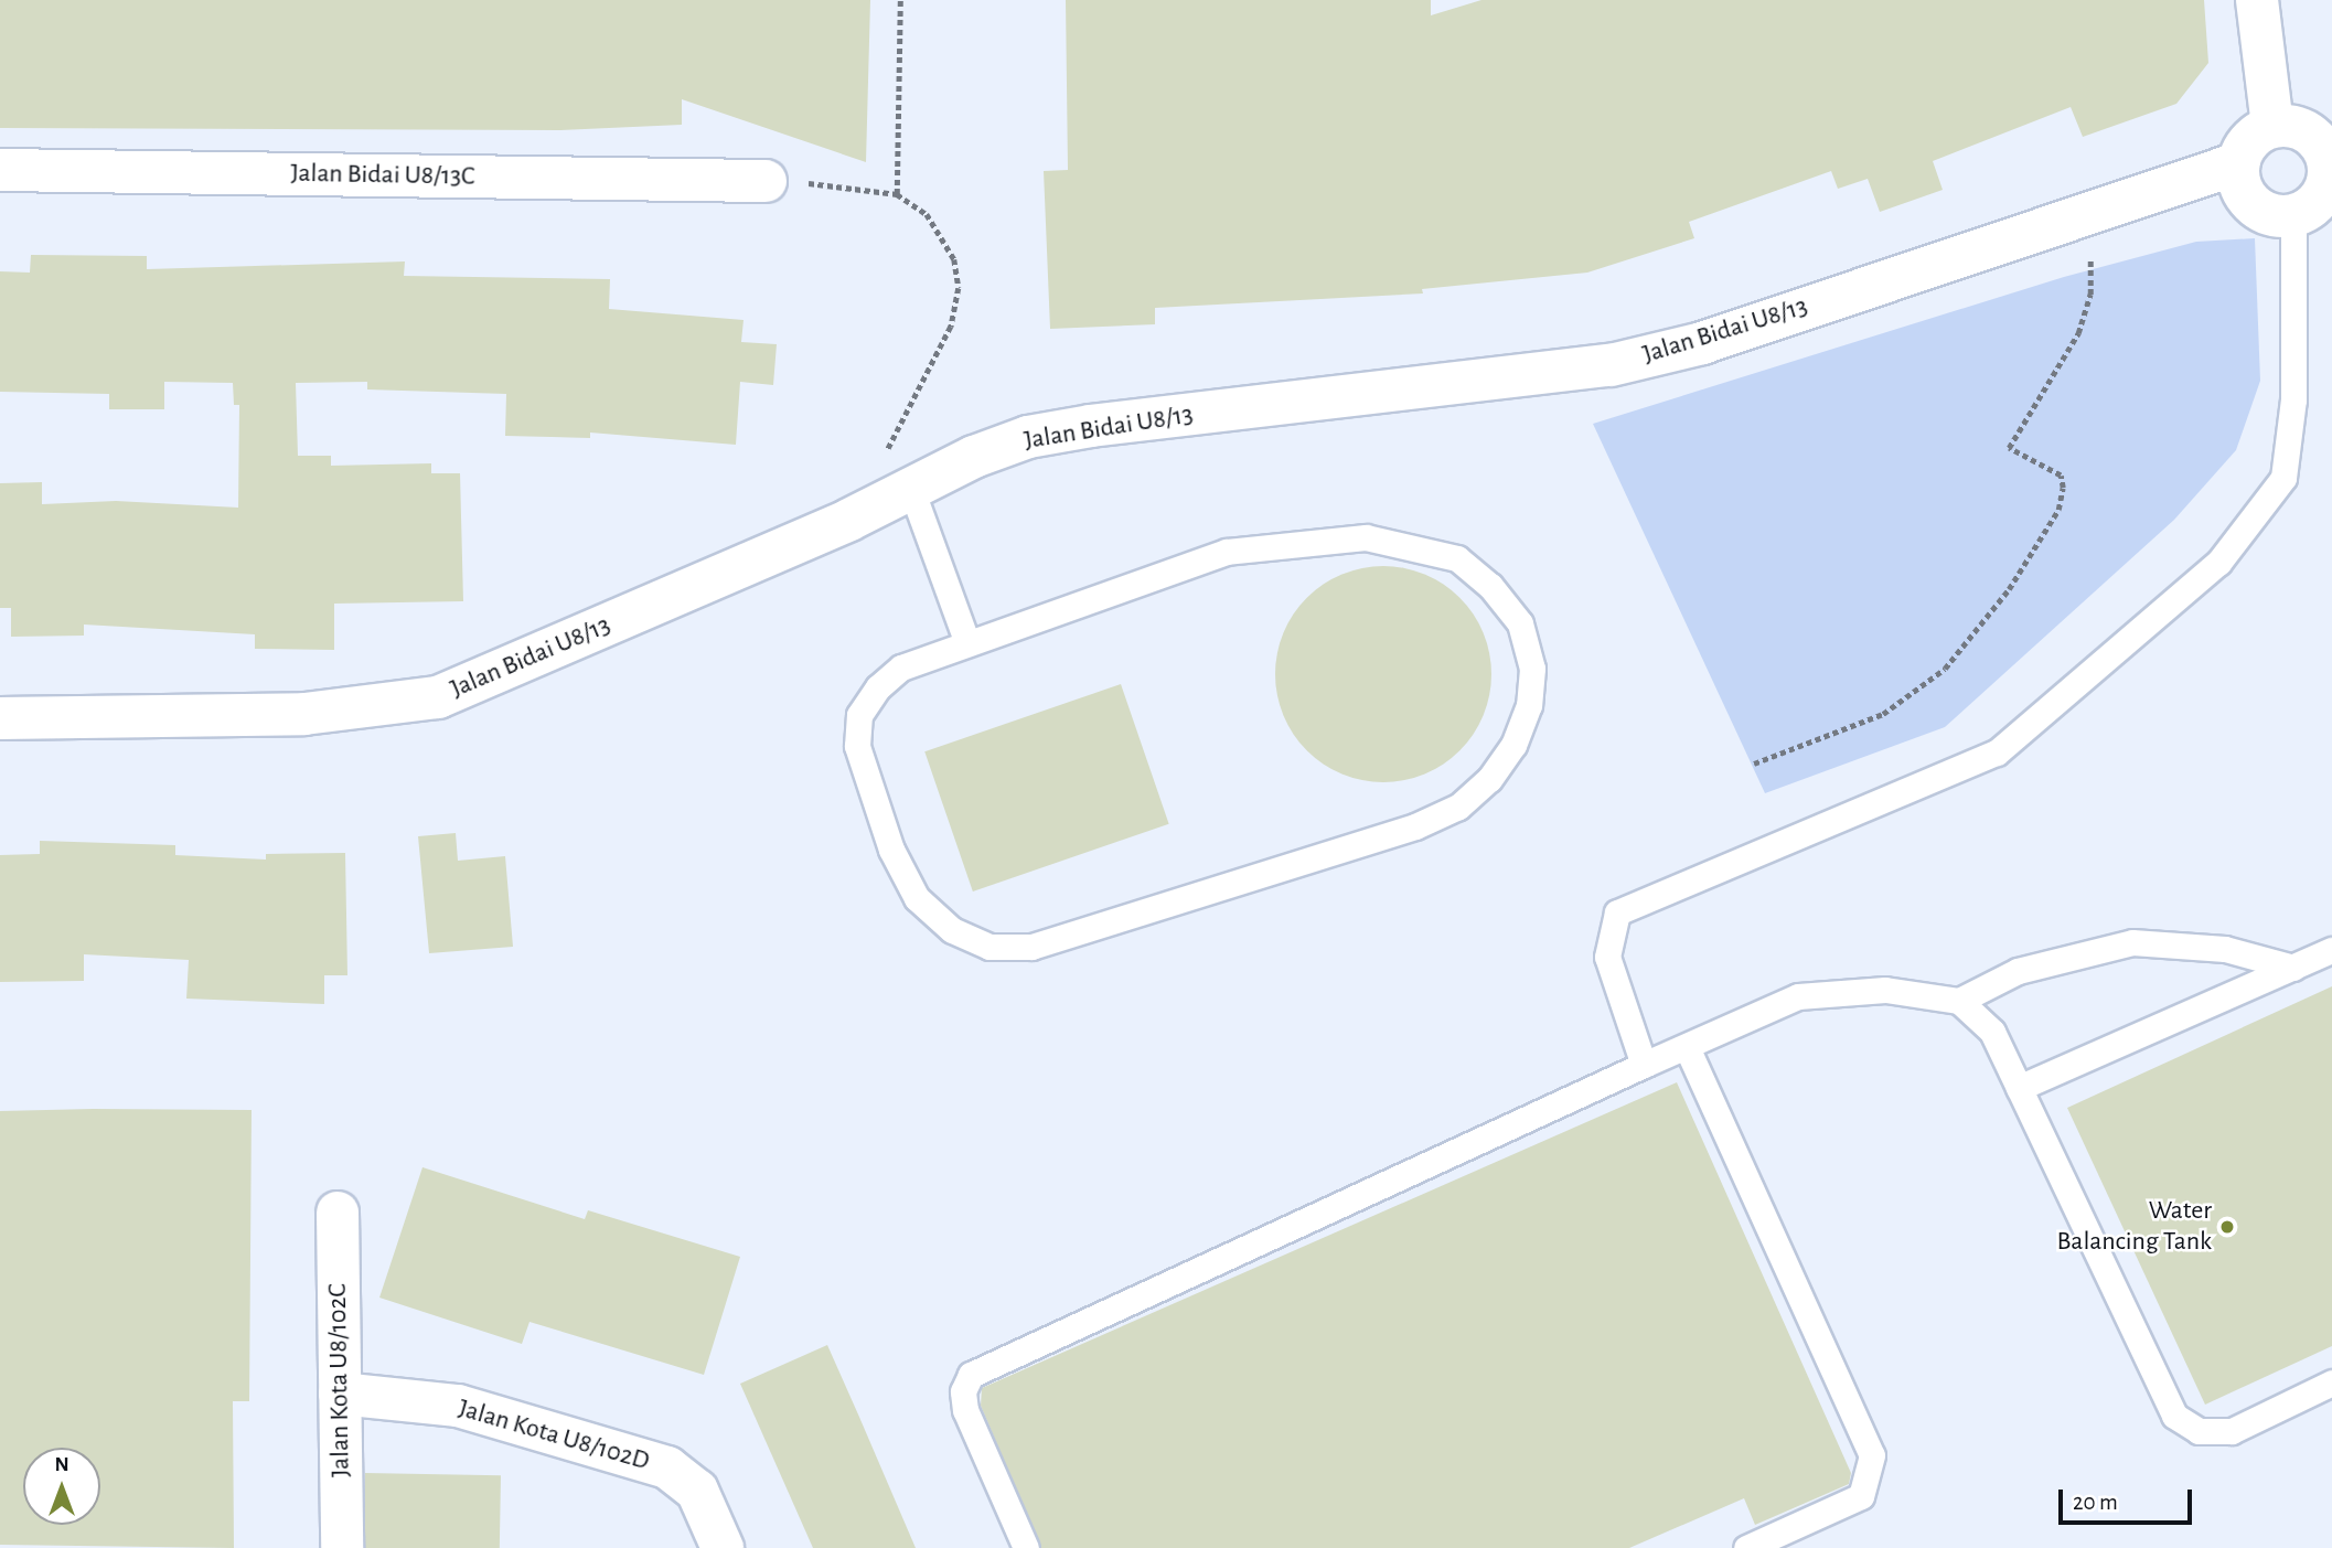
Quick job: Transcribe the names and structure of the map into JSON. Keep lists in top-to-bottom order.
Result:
{
  "streets": {
    "street": [
      "Jalan Bidai U8/13C",
      "Jalan Bidai U8/13",
      "Jalan Kota U8/102C",
      "Jalan Kota U8/102D"
    ]
  },
  "crossings": [
    ["Jalan Kota U8/102C", "Jalan Kota U8/102D"]
  ],
  "places": ["Water Balancing Tank"],
  "scale_bar": "20 m",
  "north": "top"
}
